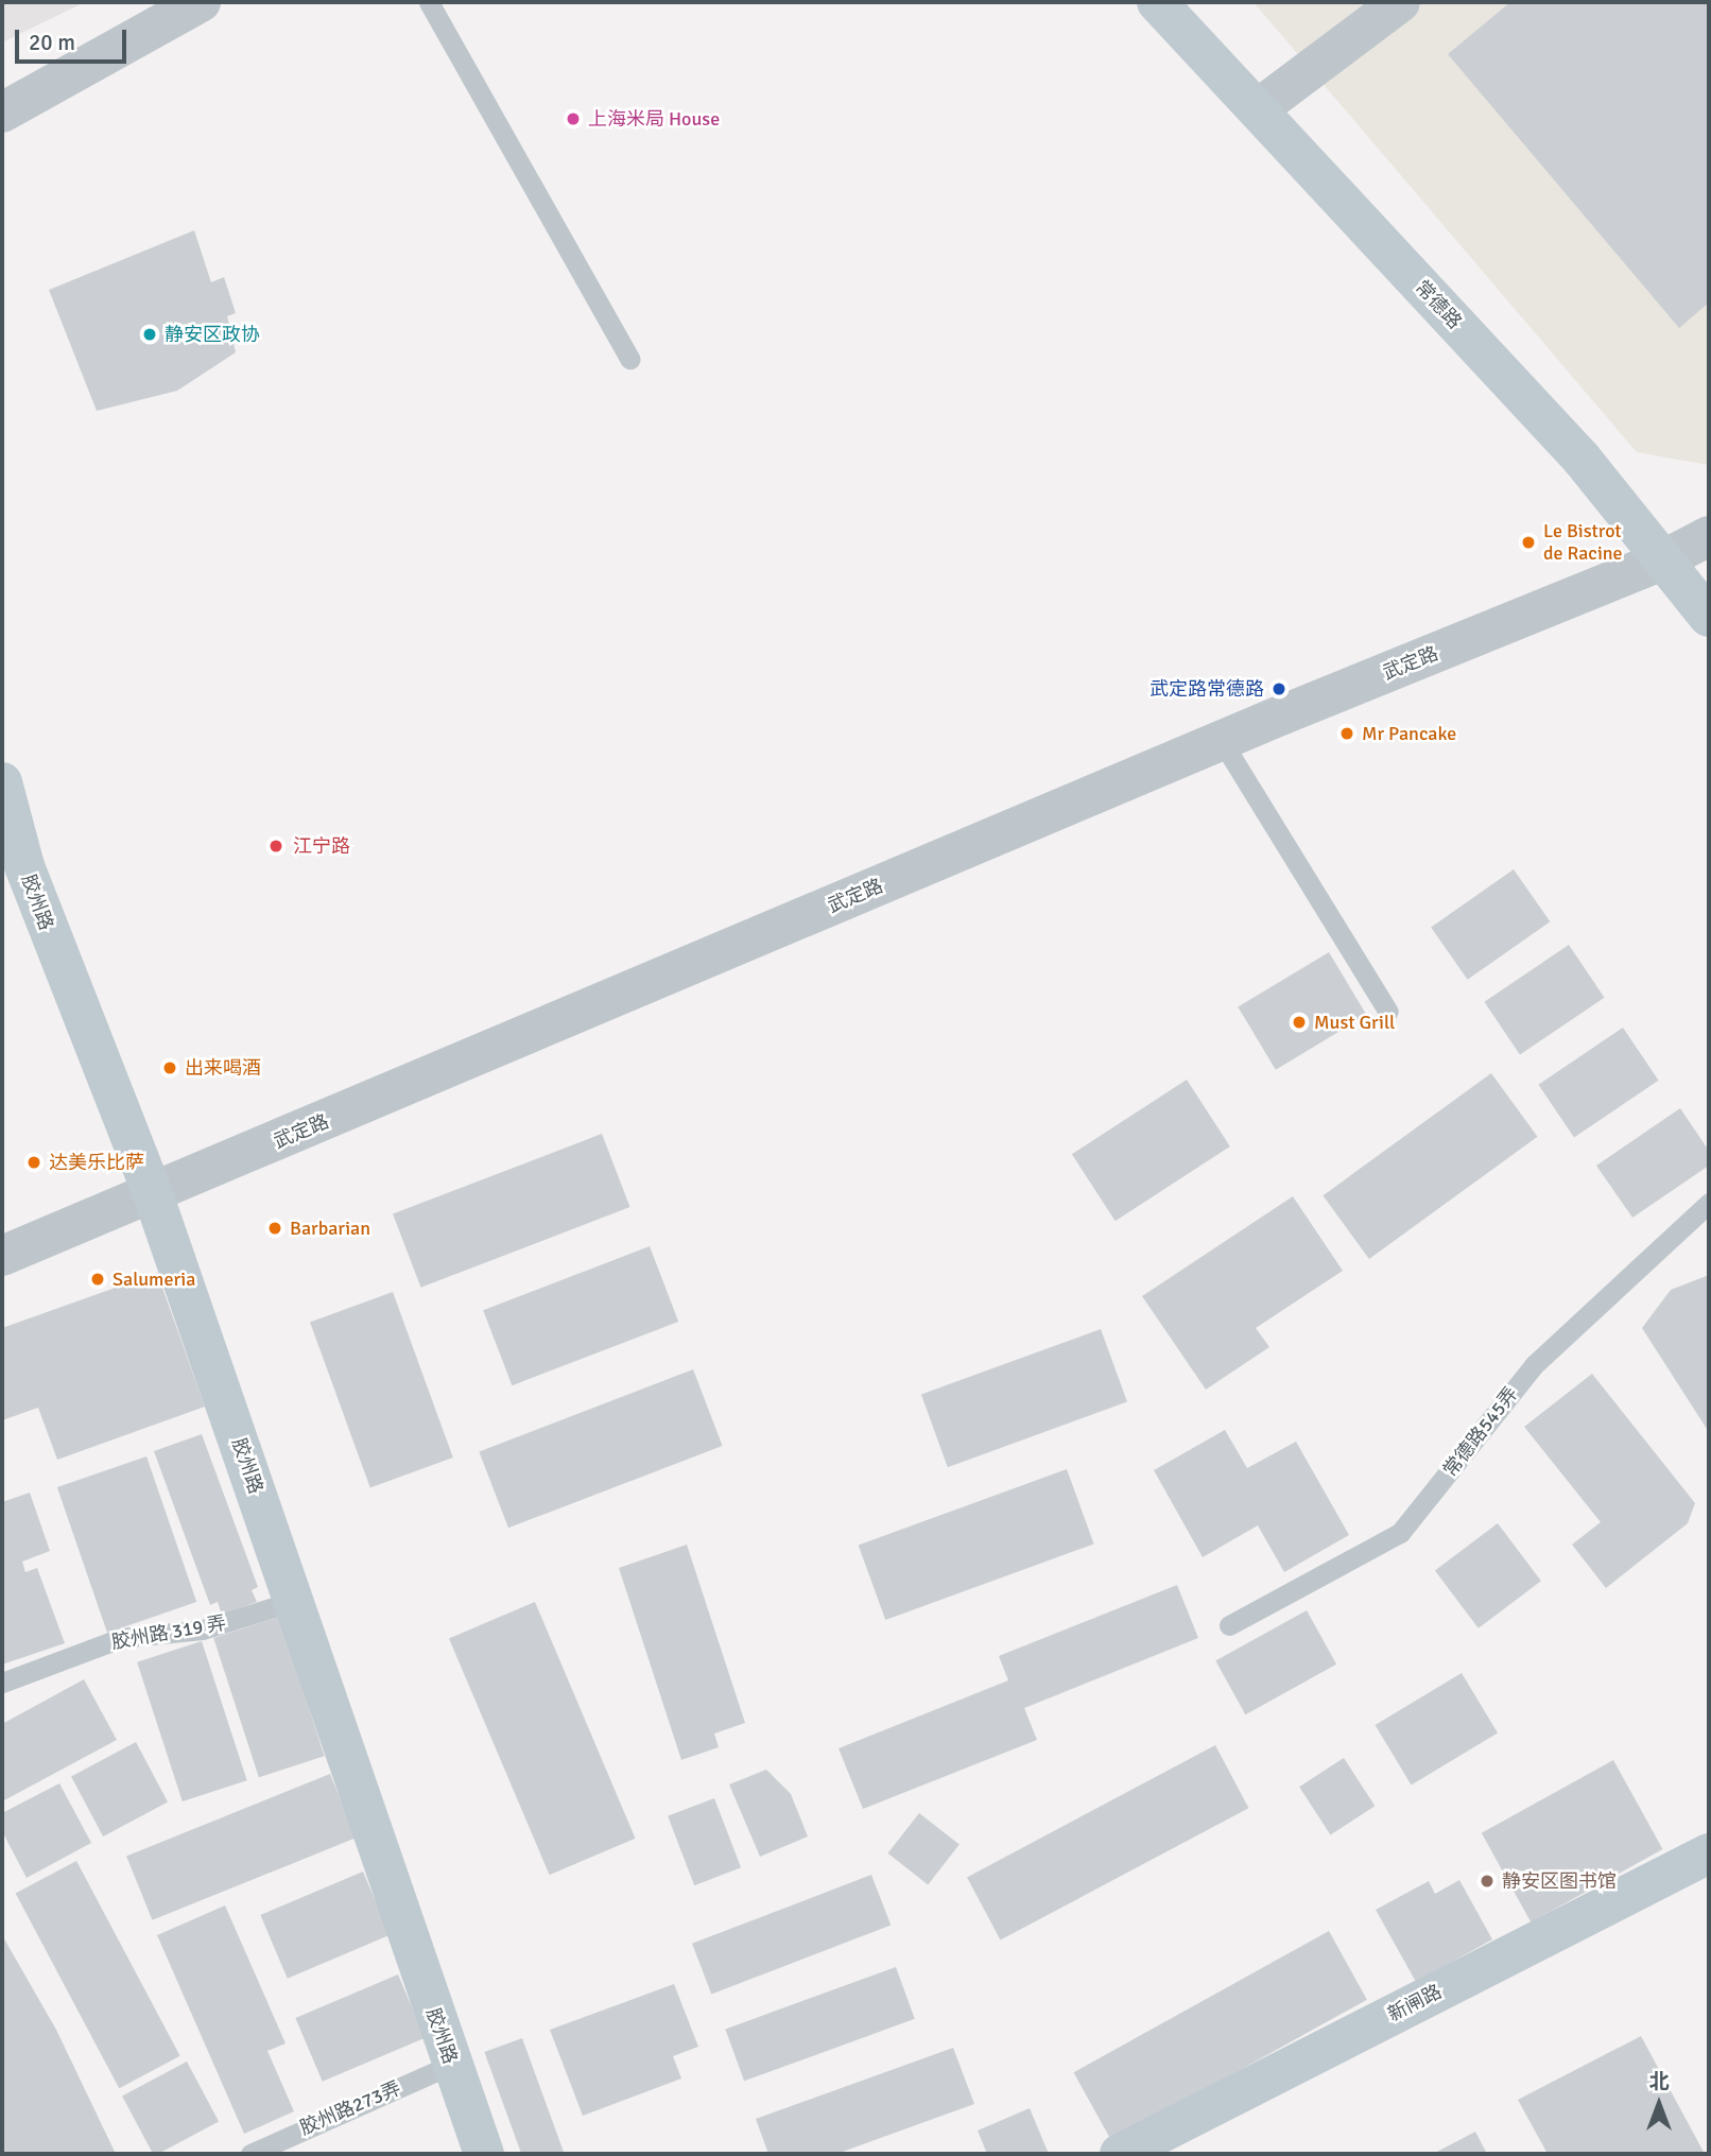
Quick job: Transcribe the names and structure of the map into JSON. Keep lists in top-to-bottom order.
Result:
{
  "streets": {
    "main road": ["常德路", "胶州路", "新闸路"],
    "street": ["武定路"],
    "lane": ["常德路545弄", "胶州路 319 弄", "胶州路273弄"]
  },
  "crossings": [
    ["常德路", "武定路"],
    ["武定路", "胶州路"],
    ["胶州路", "胶州路 319 弄"],
    ["胶州路", "胶州路273弄"]
  ],
  "places": [
    "上海米局 House",
    "静安区政协",
    "Le Bistrot de Racine",
    "武定路常德路",
    "Mr Pancake",
    "江宁路",
    "Must Grill",
    "出来喝酒",
    "达美乐比萨",
    "Barbarian",
    "Salumeria",
    "静安区图书馆"
  ],
  "scale_bar": "20 m",
  "north": "top"
}
